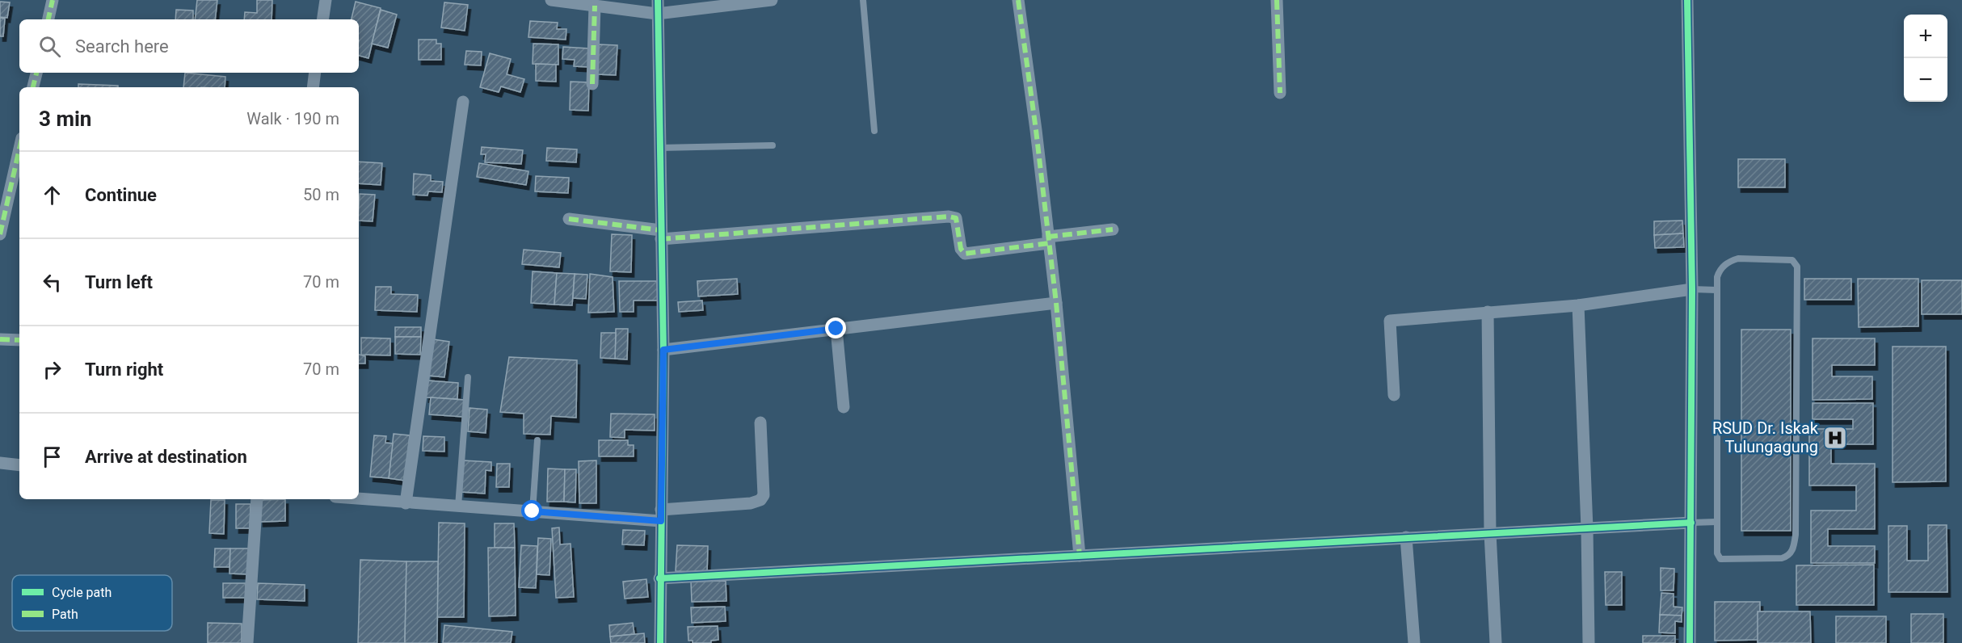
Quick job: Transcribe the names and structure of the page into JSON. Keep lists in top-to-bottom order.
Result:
{
  "places": {
    "hospital": ["RSUD Dr. Iskak Tulungagung"]
  },
  "legend": ["Cycle path", "Path"],
  "page": {
    "map_buttons": ["+", "−"],
    "search": "Search here",
    "heading": ["3 min", "Walk · 190 m"],
    "list": [
      ["Continue", "50 m"],
      ["Turn left", "70 m"],
      ["Turn right", "70 m"],
      "Arrive at destination"
    ]
  }
}
